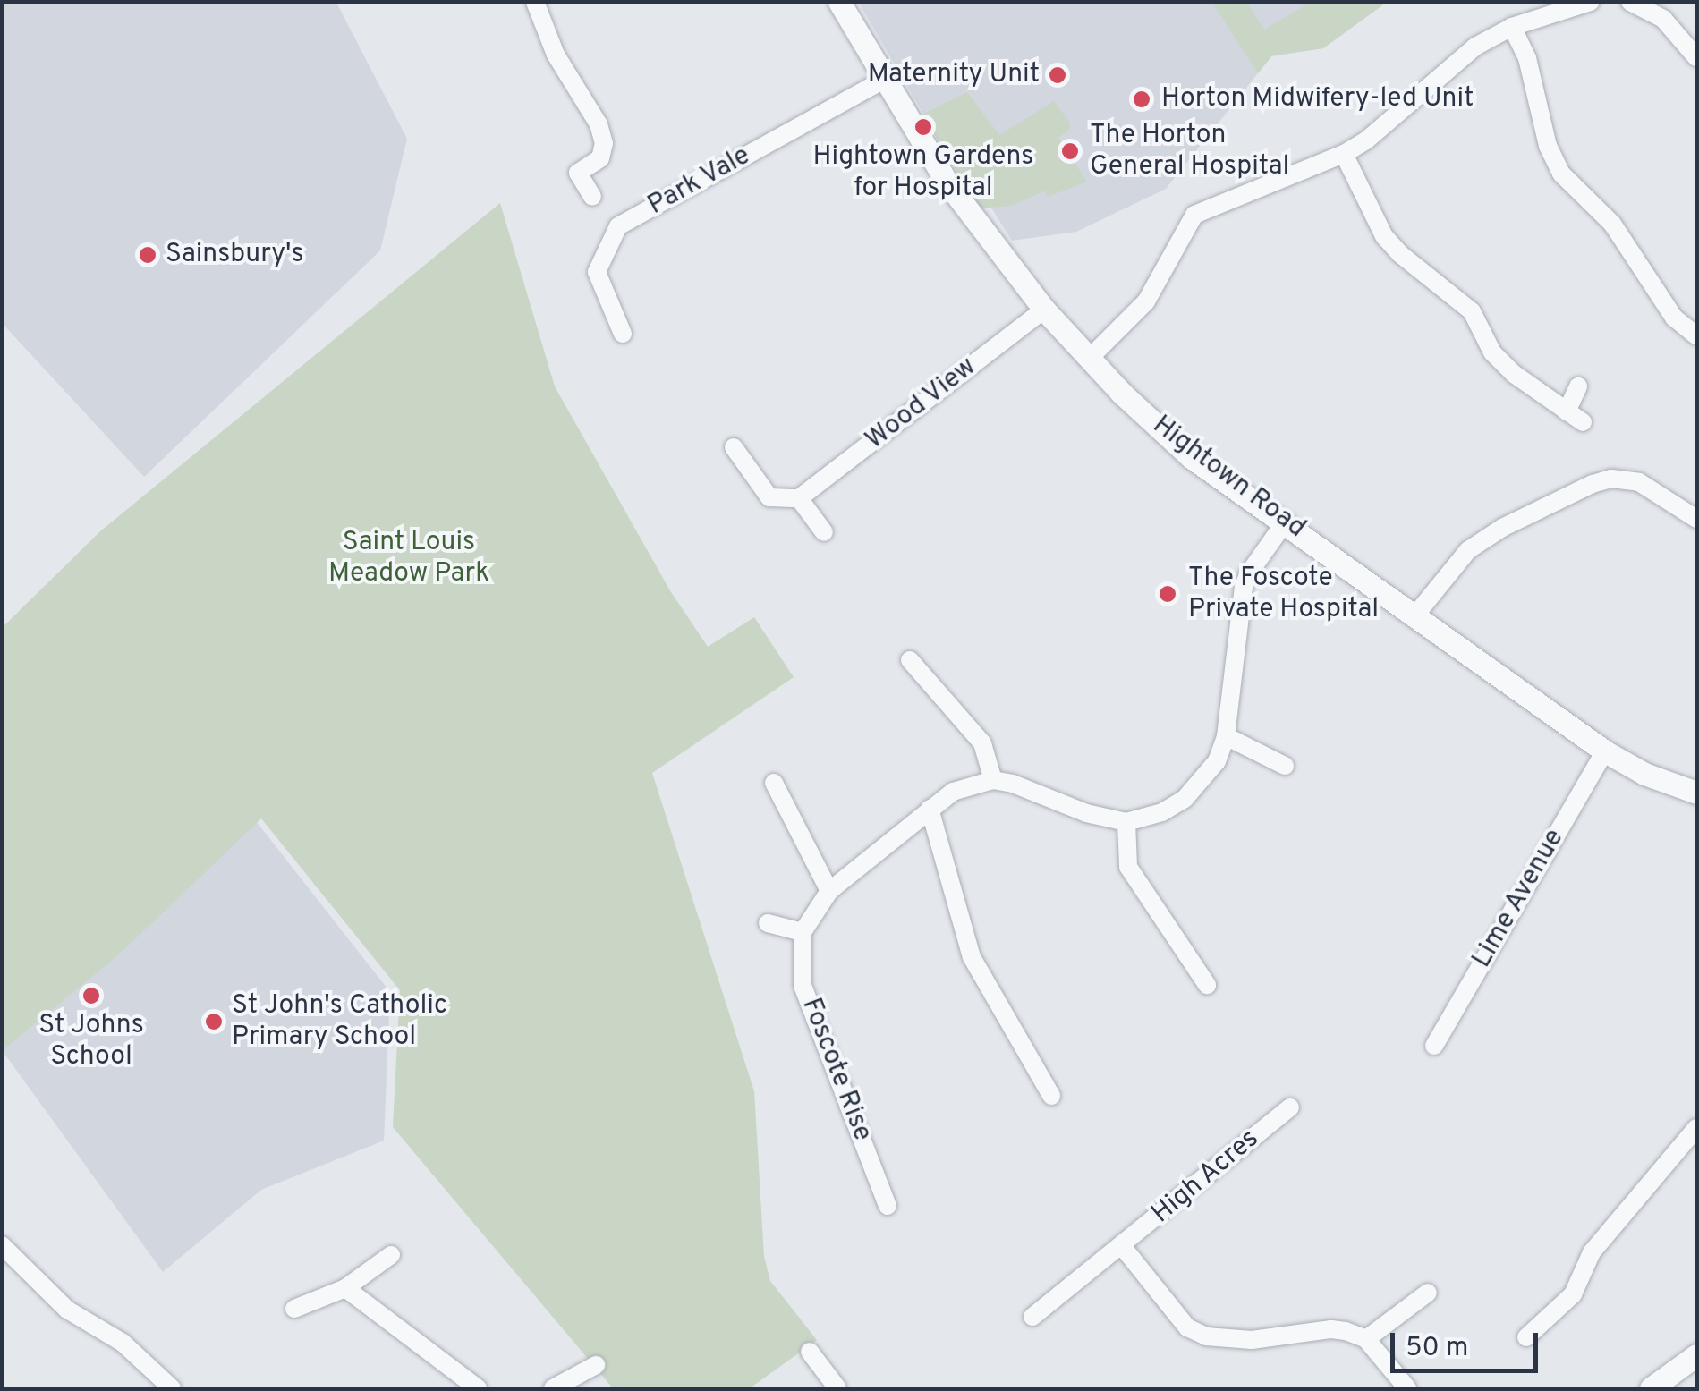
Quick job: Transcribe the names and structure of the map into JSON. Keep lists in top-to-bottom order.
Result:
{
  "streets": {
    "street": [
      "Park Vale",
      "Wood View",
      "Hightown Road",
      "Lime Avenue",
      "Foscote Rise",
      "High Acres"
    ]
  },
  "crossings": [
    ["Park Vale", "Hightown Road"],
    ["Wood View", "Hightown Road"],
    ["Hightown Road", "Lime Avenue"]
  ],
  "parks": ["Saint Louis Meadow Park"],
  "places": [
    "Maternity Unit",
    "Horton Midwifery-led Unit",
    "Hightown Gardens for Hospital",
    "The Horton General Hospital",
    "Sainsbury's",
    "The Foscote Private Hospital",
    "St Johns School",
    "St John's Catholic Primary School"
  ],
  "scale_bar": "50 m"
}
